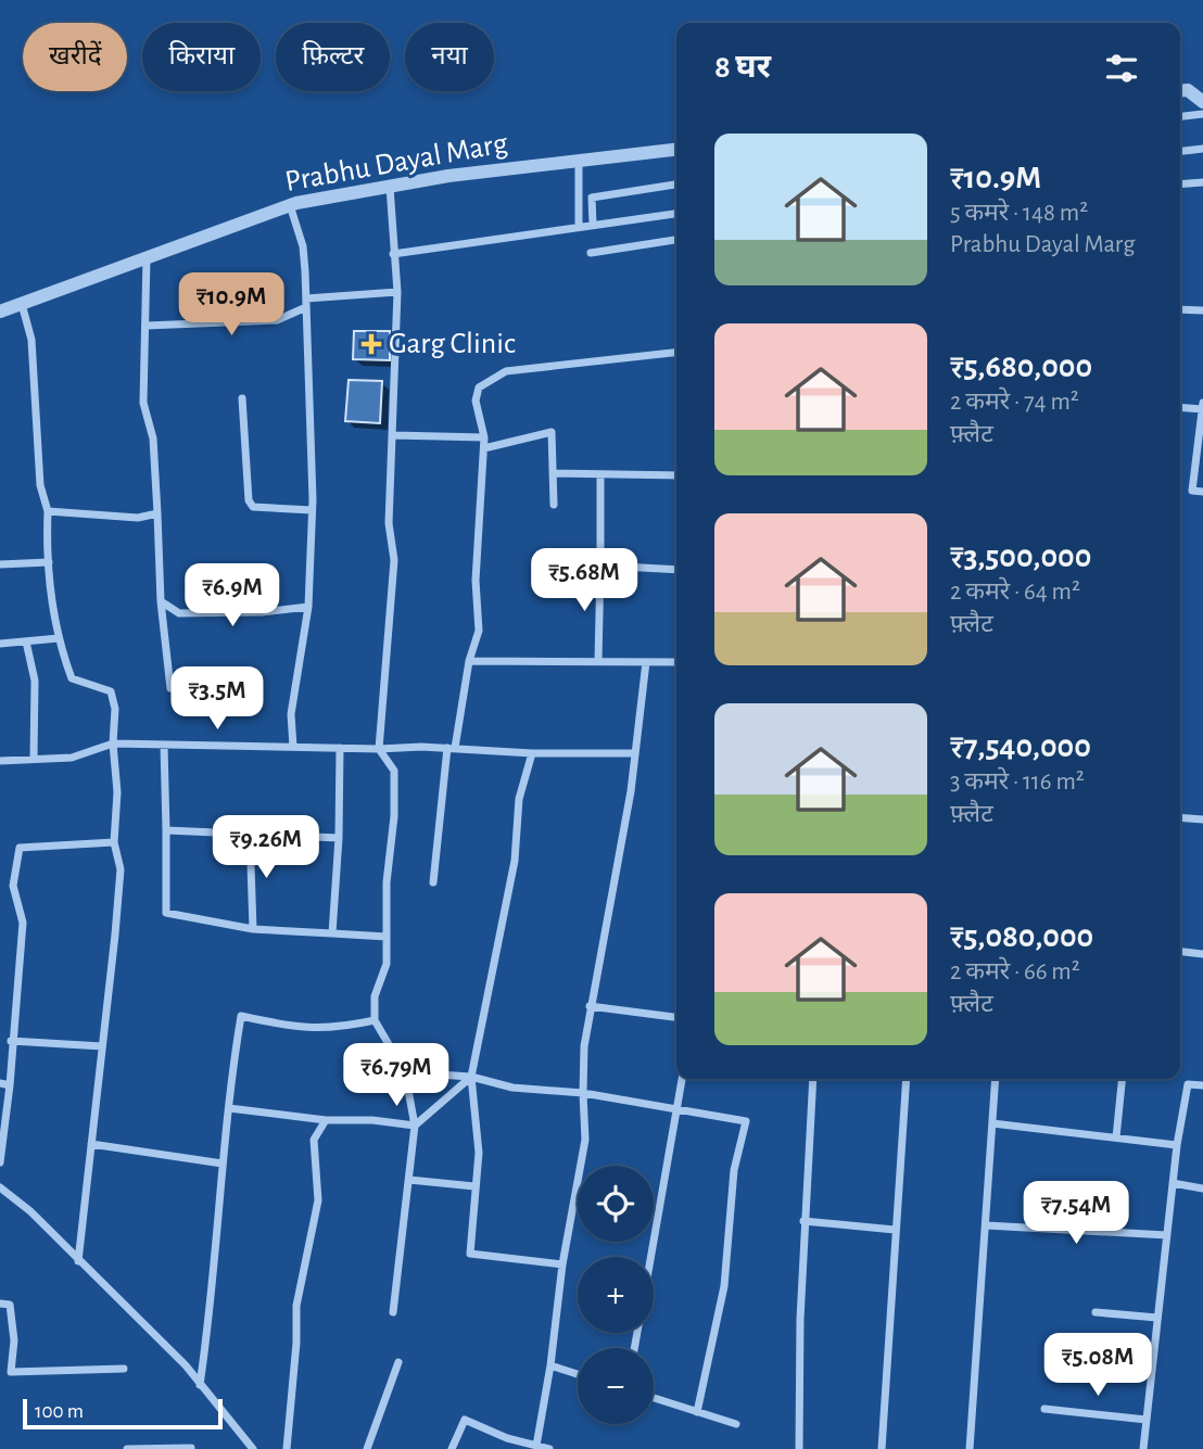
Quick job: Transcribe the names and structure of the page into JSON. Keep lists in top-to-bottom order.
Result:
{
  "streets": {
    "street": ["Prabhu Dayal Marg"]
  },
  "places": {
    "health": ["Garg Clinic"]
  },
  "scale_bar": "100 m",
  "page": {
    "chip": [
      "खरीदें",
      "किराया",
      "फ़िल्टर",
      "नया"
    ],
    "heading": "8 घर",
    "list": [
      {
        "name": "₹10.9M",
        "note": "5 कमरे · 148 m² · Prabhu Dayal Marg"
      },
      {
        "name": "₹5,680,000",
        "note": "2 कमरे · 74 m² · फ़्लैट"
      },
      {
        "name": "₹3,500,000",
        "note": "2 कमरे · 64 m² · फ़्लैट"
      },
      {
        "name": "₹7,540,000",
        "note": "3 कमरे · 116 m² · फ़्लैट"
      },
      {
        "name": "₹5,080,000",
        "note": "2 कमरे · 66 m² · फ़्लैट"
      }
    ],
    "price": [
      "₹10.9M",
      "₹5.68M",
      "₹6.9M",
      "₹3.5M",
      "₹9.26M",
      "₹6.79M",
      "₹7.54M",
      "₹5.08M"
    ],
    "map_buttons": ["+", "−"],
    "scale": "100 m"
  }
}
